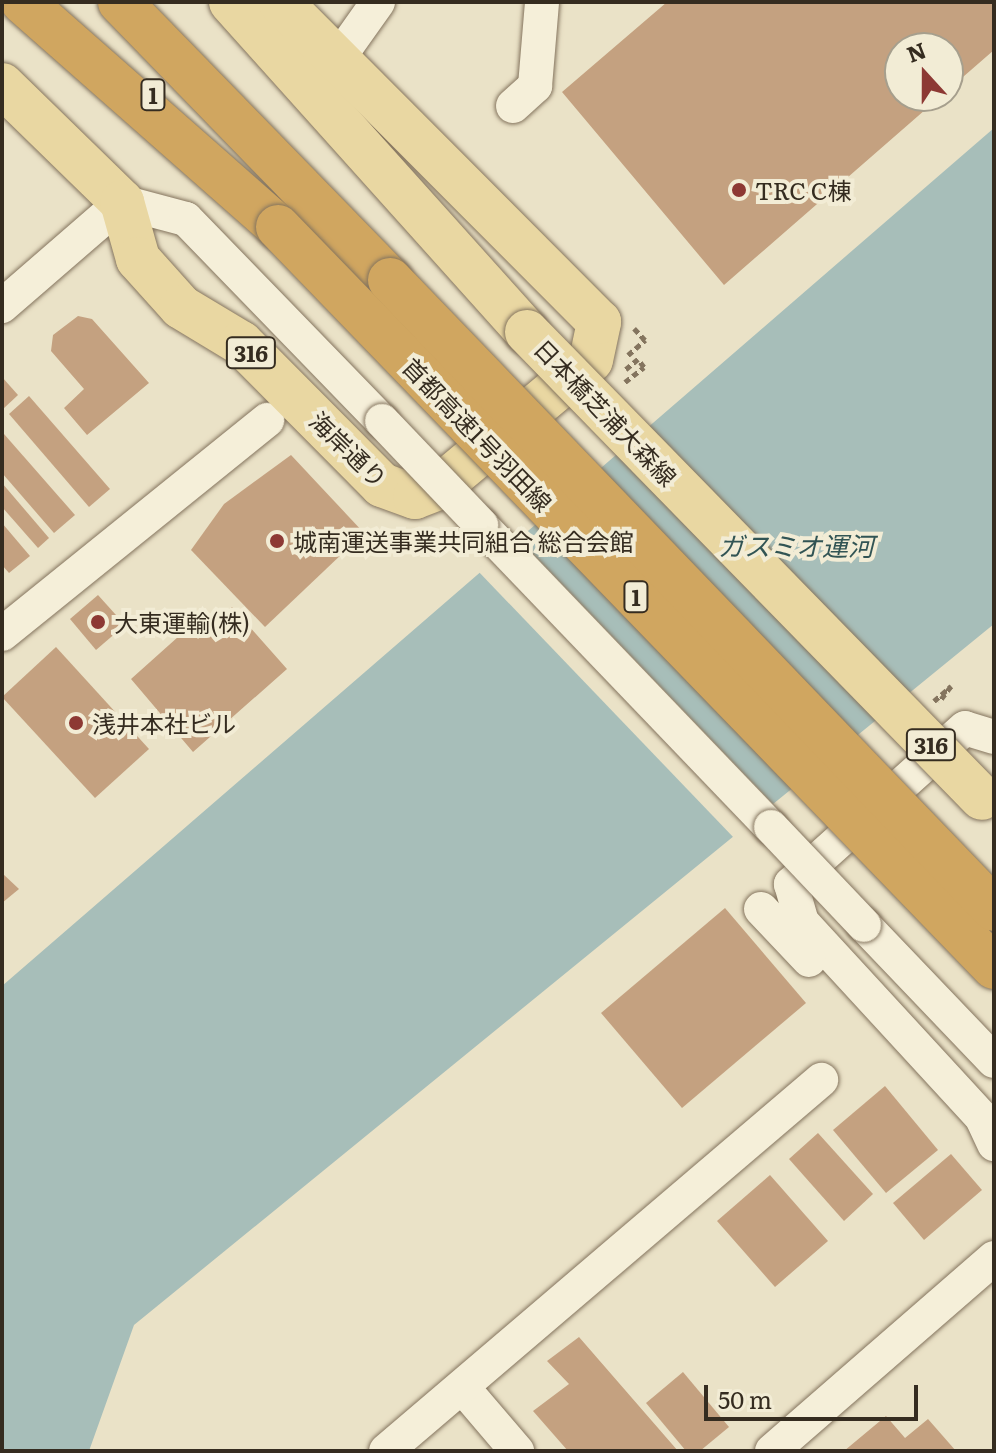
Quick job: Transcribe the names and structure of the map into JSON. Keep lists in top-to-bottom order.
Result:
{
  "streets": {
    "highway": ["1", "首都高速1号羽田線"],
    "main road": ["316", "日本橋芝浦大森線", "海岸通り"]
  },
  "crossings": [
    ["1", "首都高速1号羽田線"]
  ],
  "water": ["ガスミオ運河"],
  "places": [
    "TRC C棟",
    "城南運送事業共同組合 総合会館",
    "大東運輸(株)",
    "浅井本社ビル"
  ],
  "scale_bar": "50 m",
  "north": "top"
}
